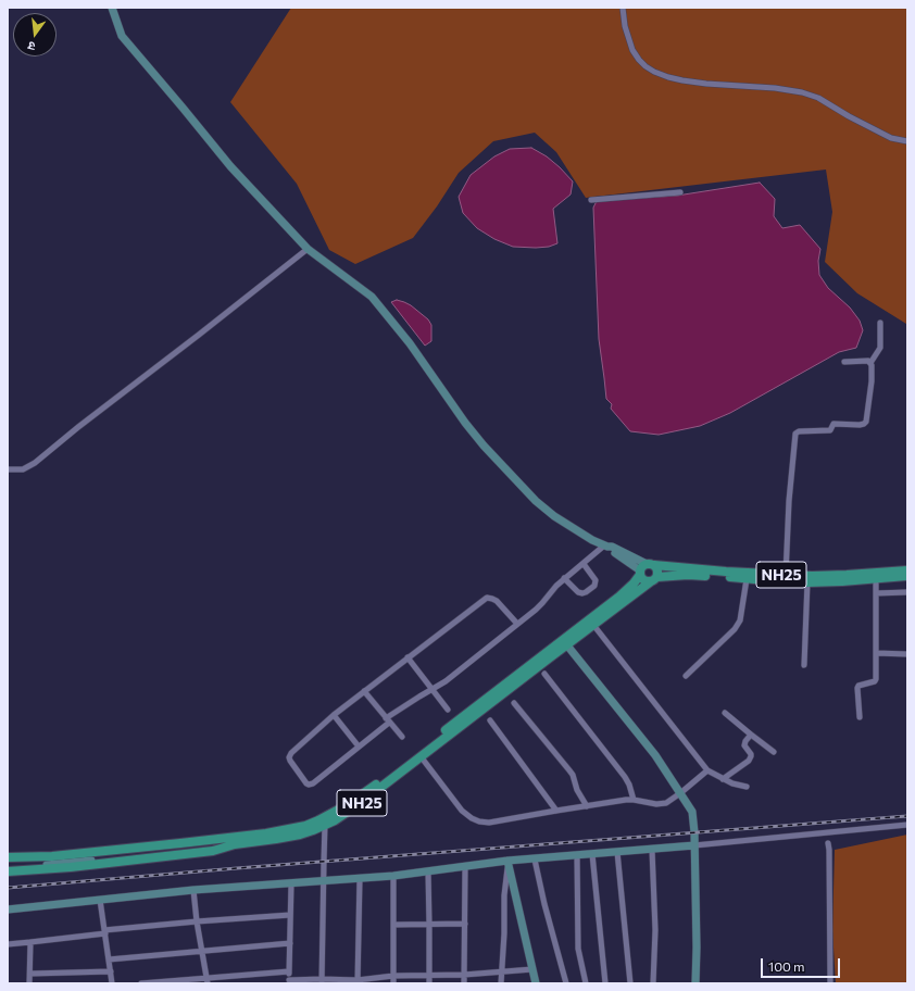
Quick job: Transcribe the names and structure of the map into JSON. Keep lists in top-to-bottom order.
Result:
{
  "streets": {
    "main road": ["NH25"]
  },
  "scale_bar": "100 m",
  "north": "bottom"
}
